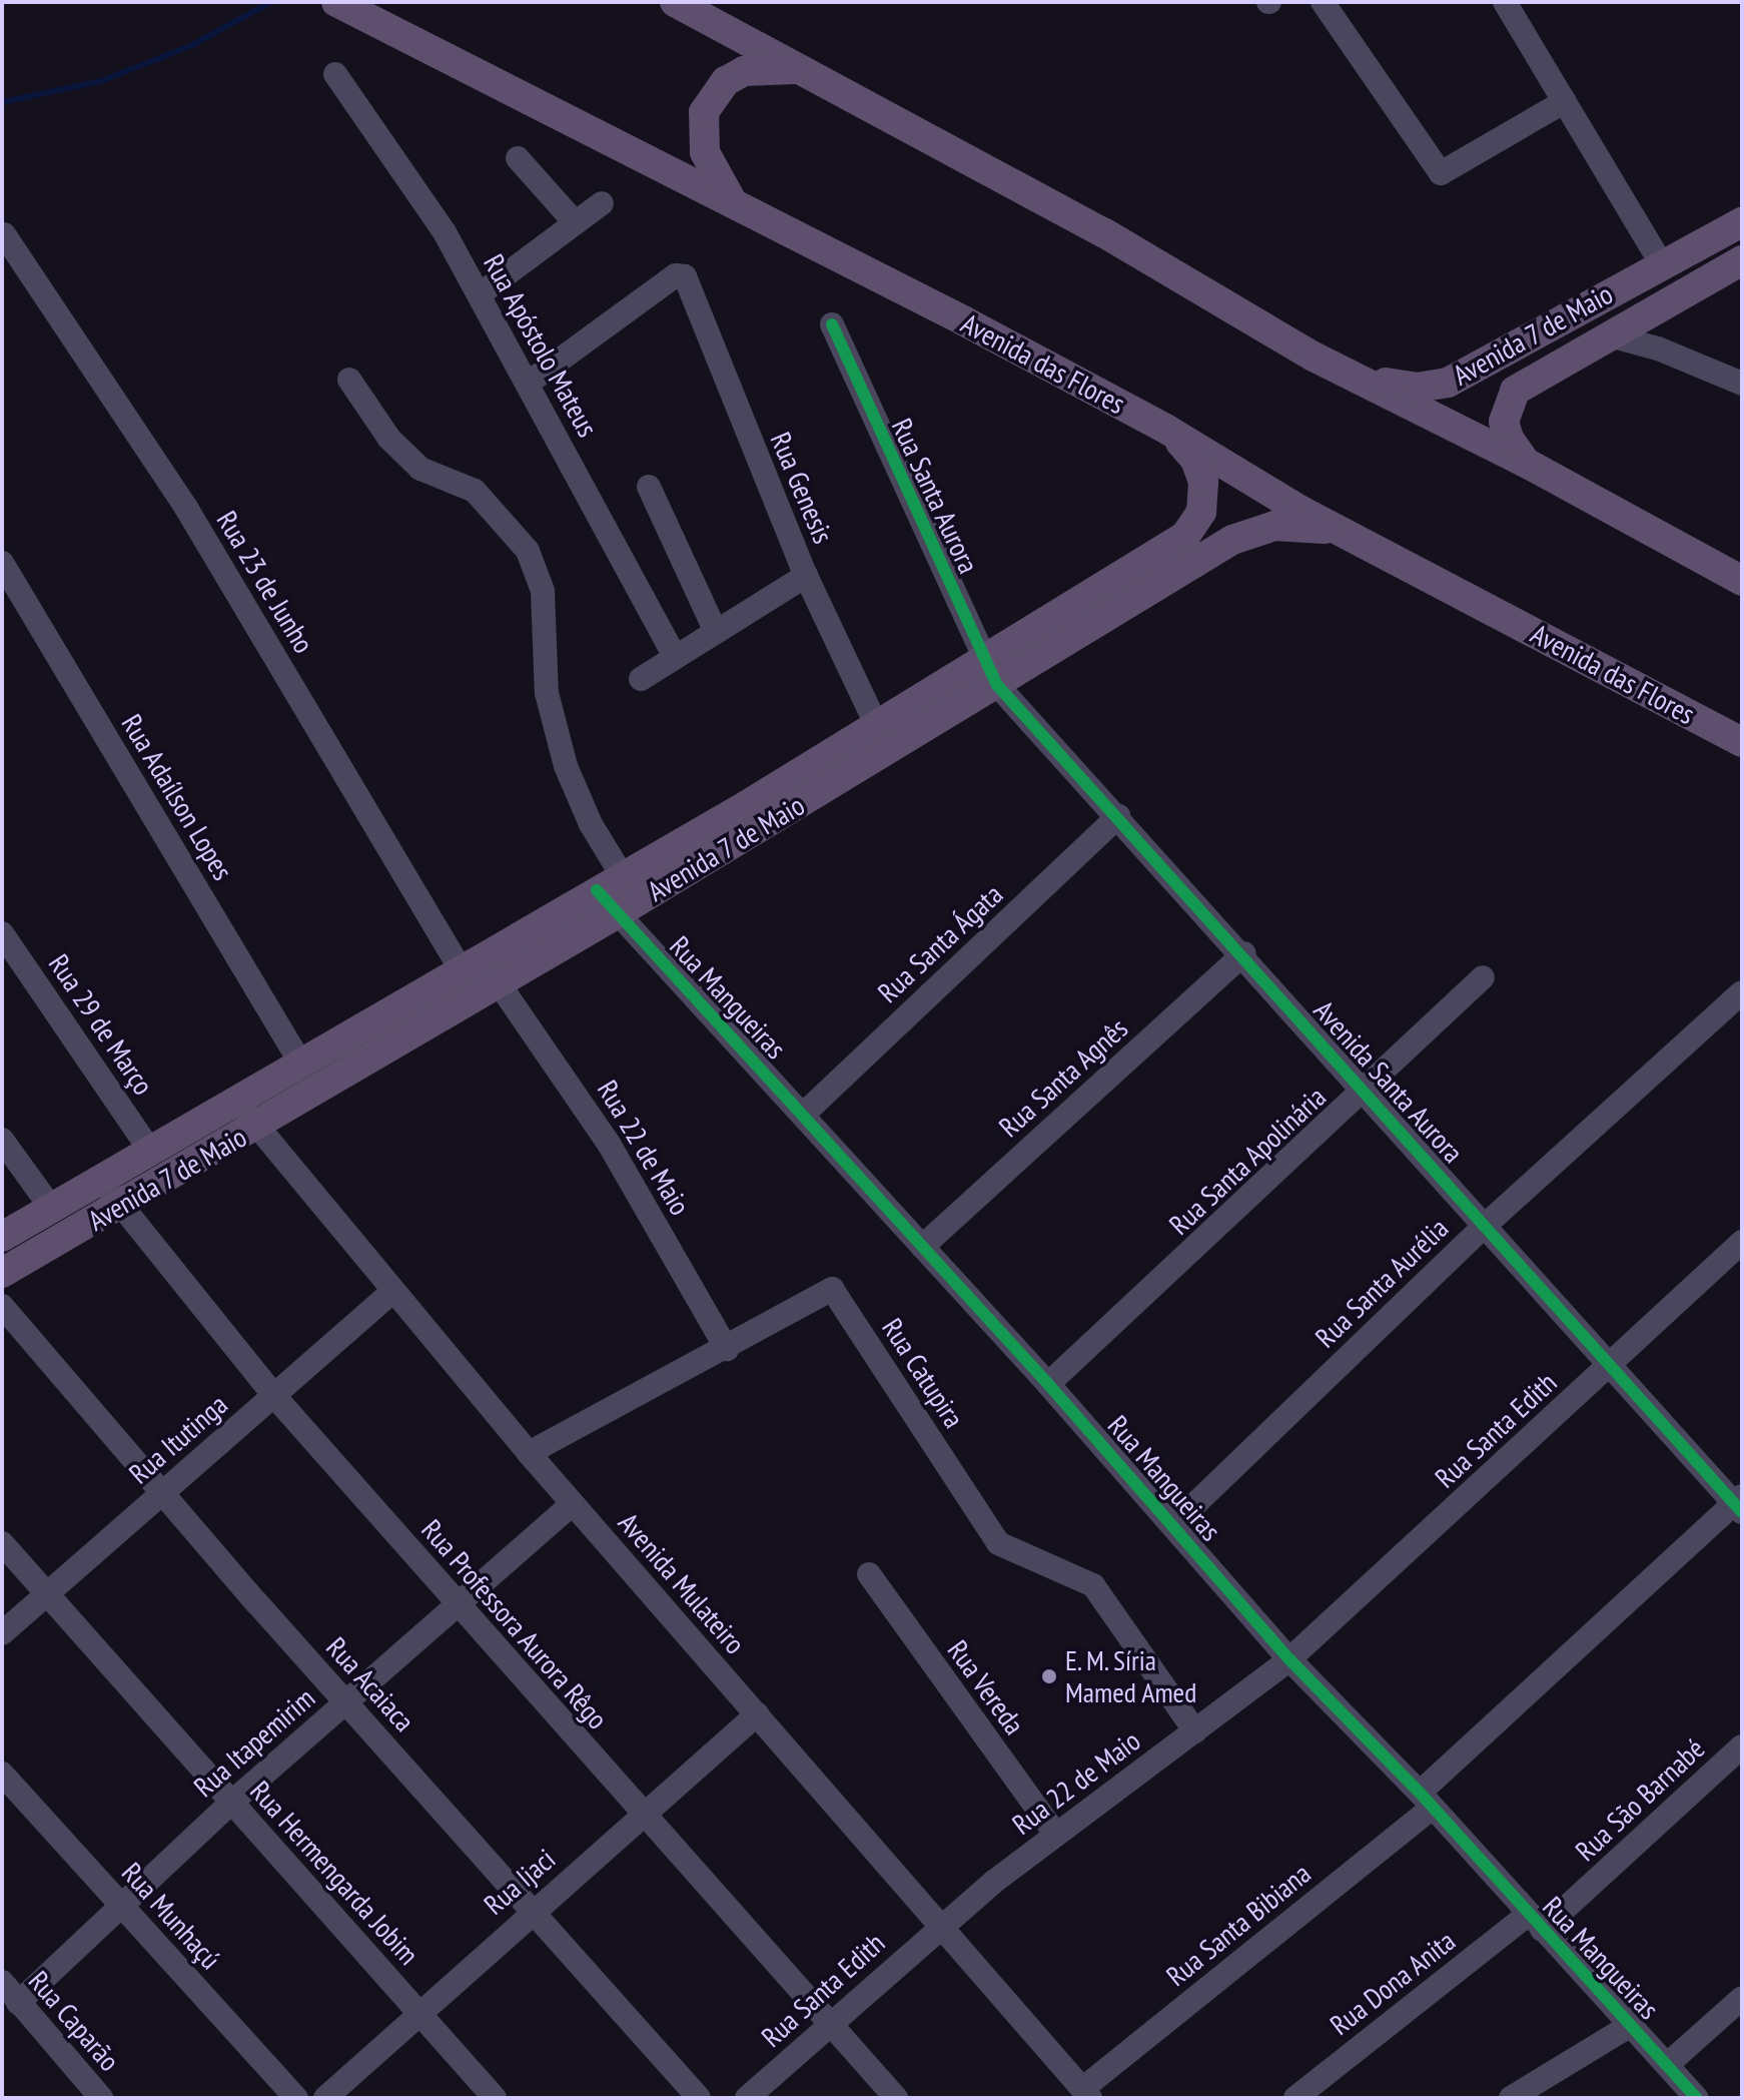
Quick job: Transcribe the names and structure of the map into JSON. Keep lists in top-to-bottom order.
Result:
{
  "streets": {
    "main road": ["Avenida 7 de Maio", "Avenida das Flores"],
    "street": [
      "Rua Apóstolo Mateus",
      "Rua Genesis",
      "Rua Santa Aurora",
      "Rua 23 de Junho",
      "Rua Adaílson Lopes",
      "Rua Santa Ágata",
      "Rua Mangueiras",
      "Rua 29 de Março",
      "Rua Santa Agnês",
      "Avenida Santa Aurora",
      "Rua 22 de Maio",
      "Rua Santa Apolinária",
      "Rua Santa Aurélia",
      "Rua Catupira",
      "Rua Santa Edith",
      "Rua Itutinga",
      "Avenida Mulateiro",
      "Rua Professora Aurora Rêgo",
      "Rua Acaiaca",
      "Rua Vereda",
      "Rua Itapemirim",
      "Rua São Barnabé",
      "Rua Hermengarda Jobim",
      "Rua Ijaci",
      "Rua Munhaçú",
      "Rua Santa Bibiana",
      "Rua Dona Anita",
      "Rua Caparão"
    ]
  },
  "crossings": [
    ["Avenida 7 de Maio", "Avenida das Flores"],
    ["Avenida 7 de Maio", "Rua Genesis"],
    ["Avenida 7 de Maio", "Rua Santa Aurora"],
    ["Avenida 7 de Maio", "Rua 23 de Junho"],
    ["Avenida 7 de Maio", "Rua Adaílson Lopes"],
    ["Avenida 7 de Maio", "Rua Mangueiras"],
    ["Avenida 7 de Maio", "Rua 29 de Março"],
    ["Avenida 7 de Maio", "Avenida Santa Aurora"],
    ["Avenida 7 de Maio", "Rua 22 de Maio"],
    ["Avenida 7 de Maio", "Avenida Mulateiro"],
    ["Avenida 7 de Maio", "Rua Professora Aurora Rêgo"],
    ["Rua Apóstolo Mateus", "Rua Genesis"],
    ["Rua Santa Aurora", "Avenida Santa Aurora"],
    ["Rua Santa Ágata", "Rua Mangueiras"],
    ["Rua Santa Ágata", "Avenida Santa Aurora"],
    ["Rua Mangueiras", "Rua Santa Agnês"],
    ["Rua Mangueiras", "Rua 22 de Maio"],
    ["Rua Mangueiras", "Rua Santa Apolinária"],
    ["Rua Mangueiras", "Rua Santa Aurélia"],
    ["Rua Mangueiras", "Rua Santa Edith"],
    ["Rua Mangueiras", "Rua São Barnabé"],
    ["Rua Mangueiras", "Rua Santa Bibiana"],
    ["Rua Mangueiras", "Rua Dona Anita"],
    ["Rua Santa Agnês", "Avenida Santa Aurora"],
    ["Avenida Santa Aurora", "Rua Santa Apolinária"],
    ["Avenida Santa Aurora", "Rua Santa Aurélia"],
    ["Avenida Santa Aurora", "Rua Santa Edith"],
    ["Avenida Santa Aurora", "Rua Santa Bibiana"],
    ["Rua 22 de Maio", "Rua Catupira"],
    ["Rua 22 de Maio", "Rua Santa Edith"],
    ["Rua 22 de Maio", "Avenida Mulateiro"],
    ["Rua 22 de Maio", "Rua Vereda"],
    ["Rua Catupira", "Avenida Mulateiro"],
    ["Rua Santa Edith", "Avenida Mulateiro"],
    ["Rua Santa Edith", "Rua Professora Aurora Rêgo"],
    ["Rua Itutinga", "Avenida Mulateiro"],
    ["Rua Itutinga", "Rua Professora Aurora Rêgo"],
    ["Rua Itutinga", "Rua Acaiaca"],
    ["Rua Itutinga", "Rua Hermengarda Jobim"],
    ["Avenida Mulateiro", "Rua Itapemirim"],
    ["Avenida Mulateiro", "Rua Ijaci"],
    ["Avenida Mulateiro", "Rua Santa Bibiana"],
    ["Rua Professora Aurora Rêgo", "Rua Itapemirim"],
    ["Rua Professora Aurora Rêgo", "Rua Ijaci"],
    ["Rua Acaiaca", "Rua Itapemirim"],
    ["Rua Acaiaca", "Rua Ijaci"],
    ["Rua Itapemirim", "Rua Hermengarda Jobim"],
    ["Rua Itapemirim", "Rua Munhaçú"],
    ["Rua Itapemirim", "Rua Caparão"],
    ["Rua São Barnabé", "Rua Dona Anita"],
    ["Rua Hermengarda Jobim", "Rua Ijaci"]
  ],
  "places": ["E. M. Síria Mamed Amed"]
}
